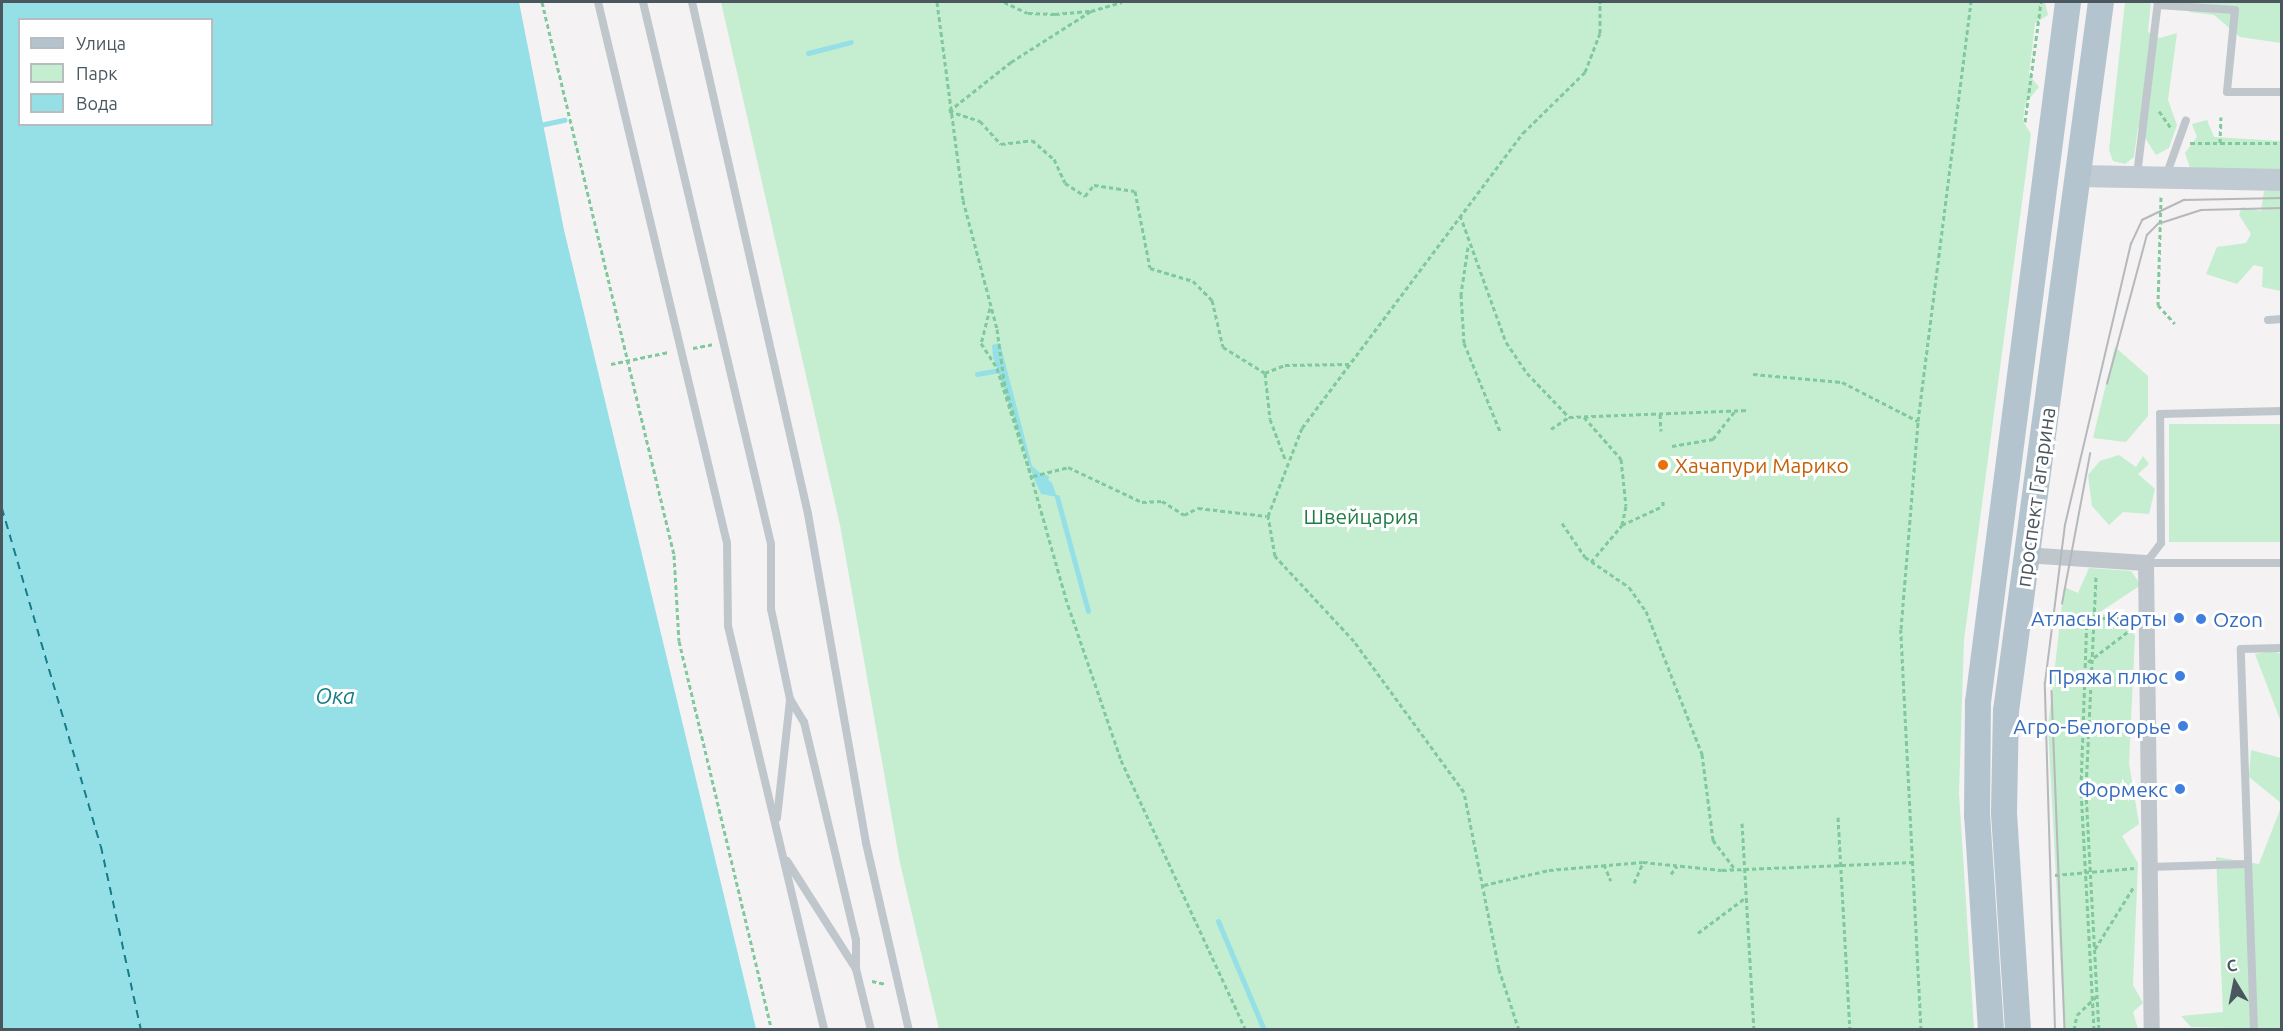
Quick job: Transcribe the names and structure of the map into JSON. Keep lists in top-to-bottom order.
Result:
{
  "streets": {
    "main road": ["проспект Гагарина"]
  },
  "water": ["Ока"],
  "parks": ["Швейцария"],
  "places": [
    "Хачапури Марико",
    "Атласы Карты",
    "Ozon",
    "Пряжа плюс",
    "Агро-Белогорье",
    "Формекс"
  ],
  "legend": ["Улица", "Парк", "Вода"],
  "north": "top"
}
